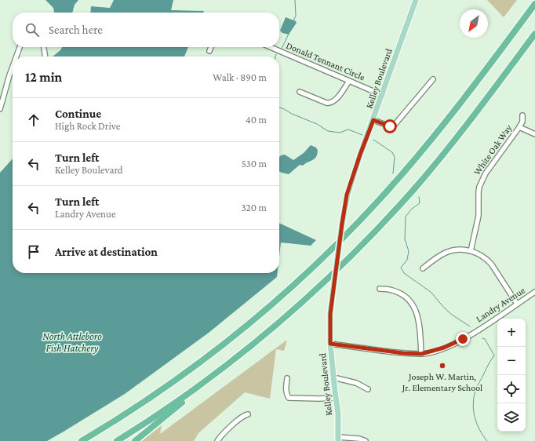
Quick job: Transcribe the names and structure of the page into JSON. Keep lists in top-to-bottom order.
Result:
{
  "streets": {
    "main road": ["Kelley Boulevard"],
    "street": ["Donald Tennant Circle", "White Oak Way", "Landry Avenue"]
  },
  "crossings": [
    ["Donald Tennant Circle", "Kelley Boulevard"],
    ["Kelley Boulevard", "Landry Avenue"]
  ],
  "water": ["North Attleboro Fish Hatchery"],
  "places": ["Joseph W. Martin, Jr. Elementary School"],
  "north": "bottom left",
  "page": {
    "search": "Search here",
    "heading": ["12 min", "Walk · 890 m"],
    "list": [
      ["Continue", "High Rock Drive", "40 m"],
      ["Turn left", "Kelley Boulevard", "530 m"],
      ["Turn left", "Landry Avenue", "320 m"],
      "Arrive at destination"
    ],
    "map_buttons": ["+", "−"]
  }
}
